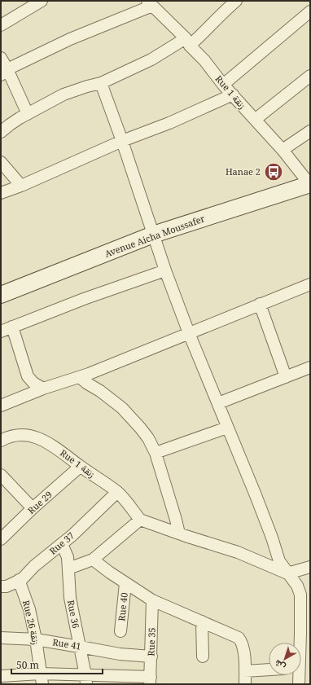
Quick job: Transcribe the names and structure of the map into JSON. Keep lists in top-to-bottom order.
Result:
{
  "streets": {
    "street": [
      "Rue 1 زنقة",
      "Avenue Aicha Moussafer",
      "Rue 29",
      "Rue 37",
      "Rue 40",
      "Rue 36",
      "Rue 26 زنقة",
      "Rue 35",
      "Rue 41"
    ]
  },
  "crossings": [
    ["Rue 1 زنقة", "Avenue Aicha Moussafer"],
    ["Rue 1 زنقة", "Rue 29"],
    ["Rue 1 زنقة", "Rue 37"],
    ["Rue 37", "Rue 36"],
    ["Rue 37", "Rue 26 زنقة"],
    ["Rue 36", "Rue 41"],
    ["Rue 26 زنقة", "Rue 41"],
    ["Rue 35", "Rue 41"]
  ],
  "places": {
    "bus stop": ["Hanae 2"]
  },
  "scale_bar": "50 m",
  "north": "bottom left"
}
